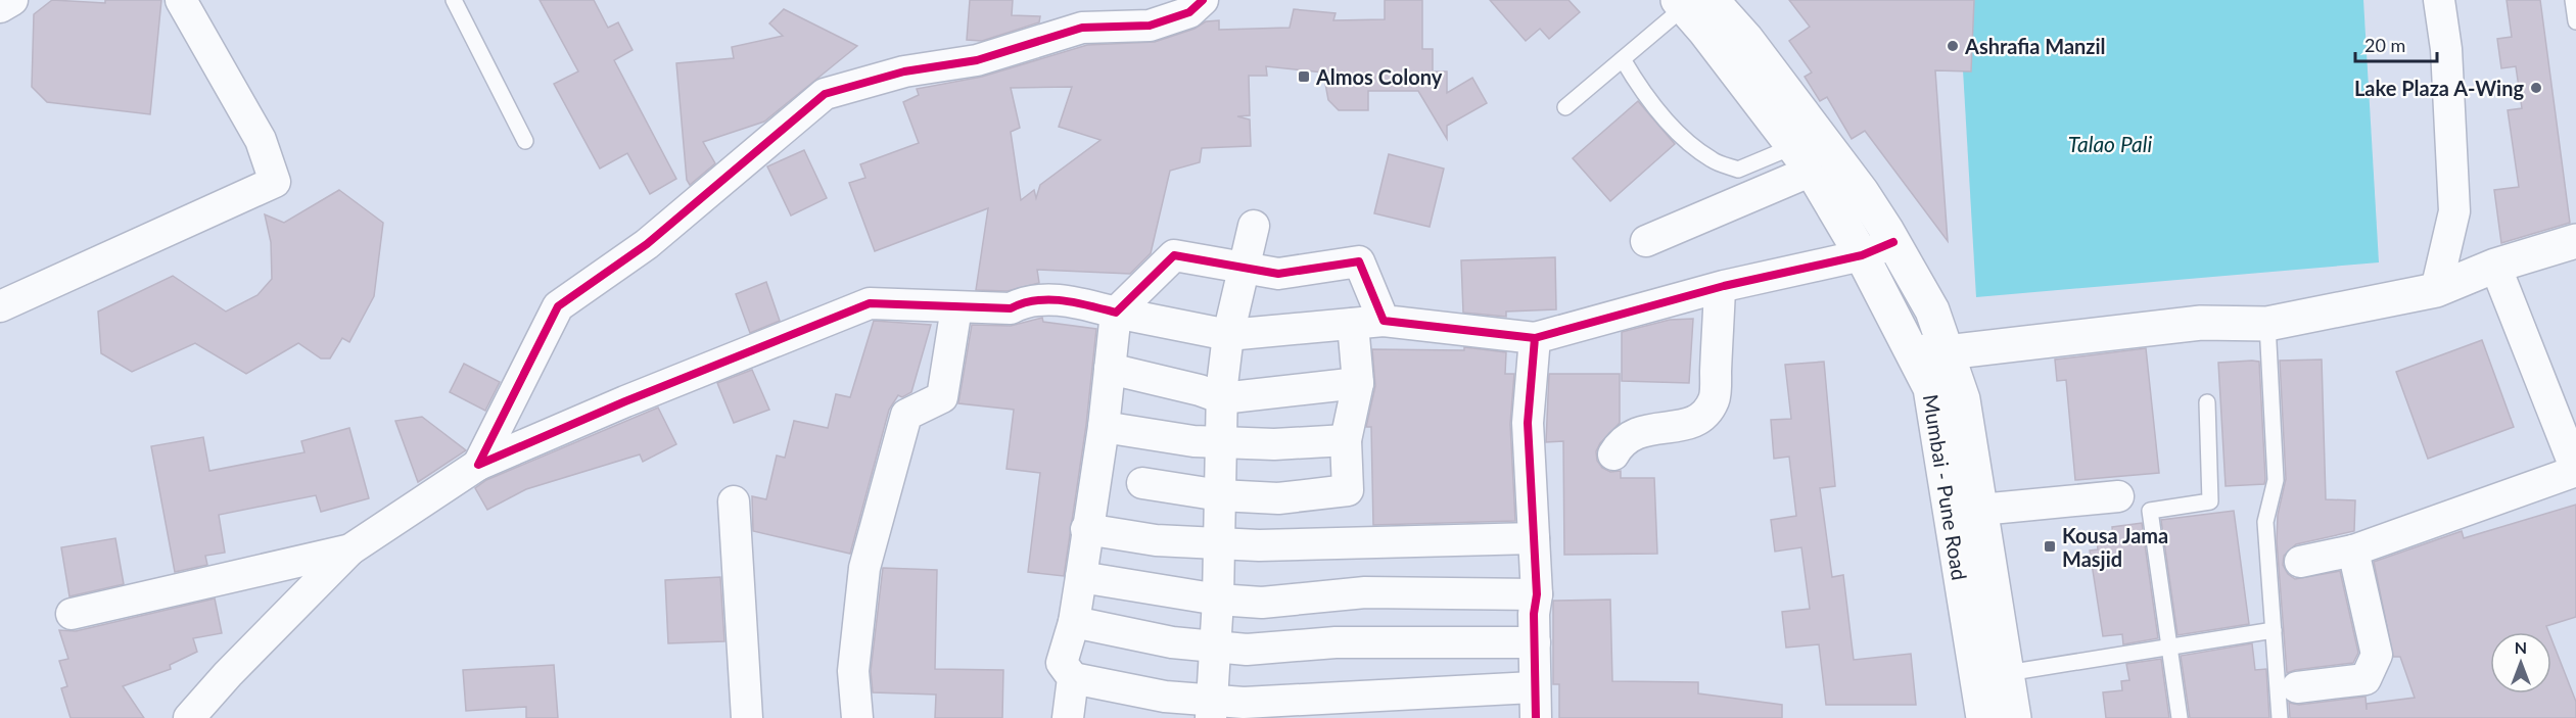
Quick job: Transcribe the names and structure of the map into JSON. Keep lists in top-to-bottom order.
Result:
{
  "streets": {
    "main road": ["Mumbai - Pune Road"]
  },
  "water": ["Talao Pali"],
  "places": {
    "other": ["Ashrafia Manzil", "Lake Plaza A-Wing"],
    "transit": ["Almos Colony", "Kousa Jama Masjid"]
  },
  "scale_bar": "20 m",
  "north": "top"
}
